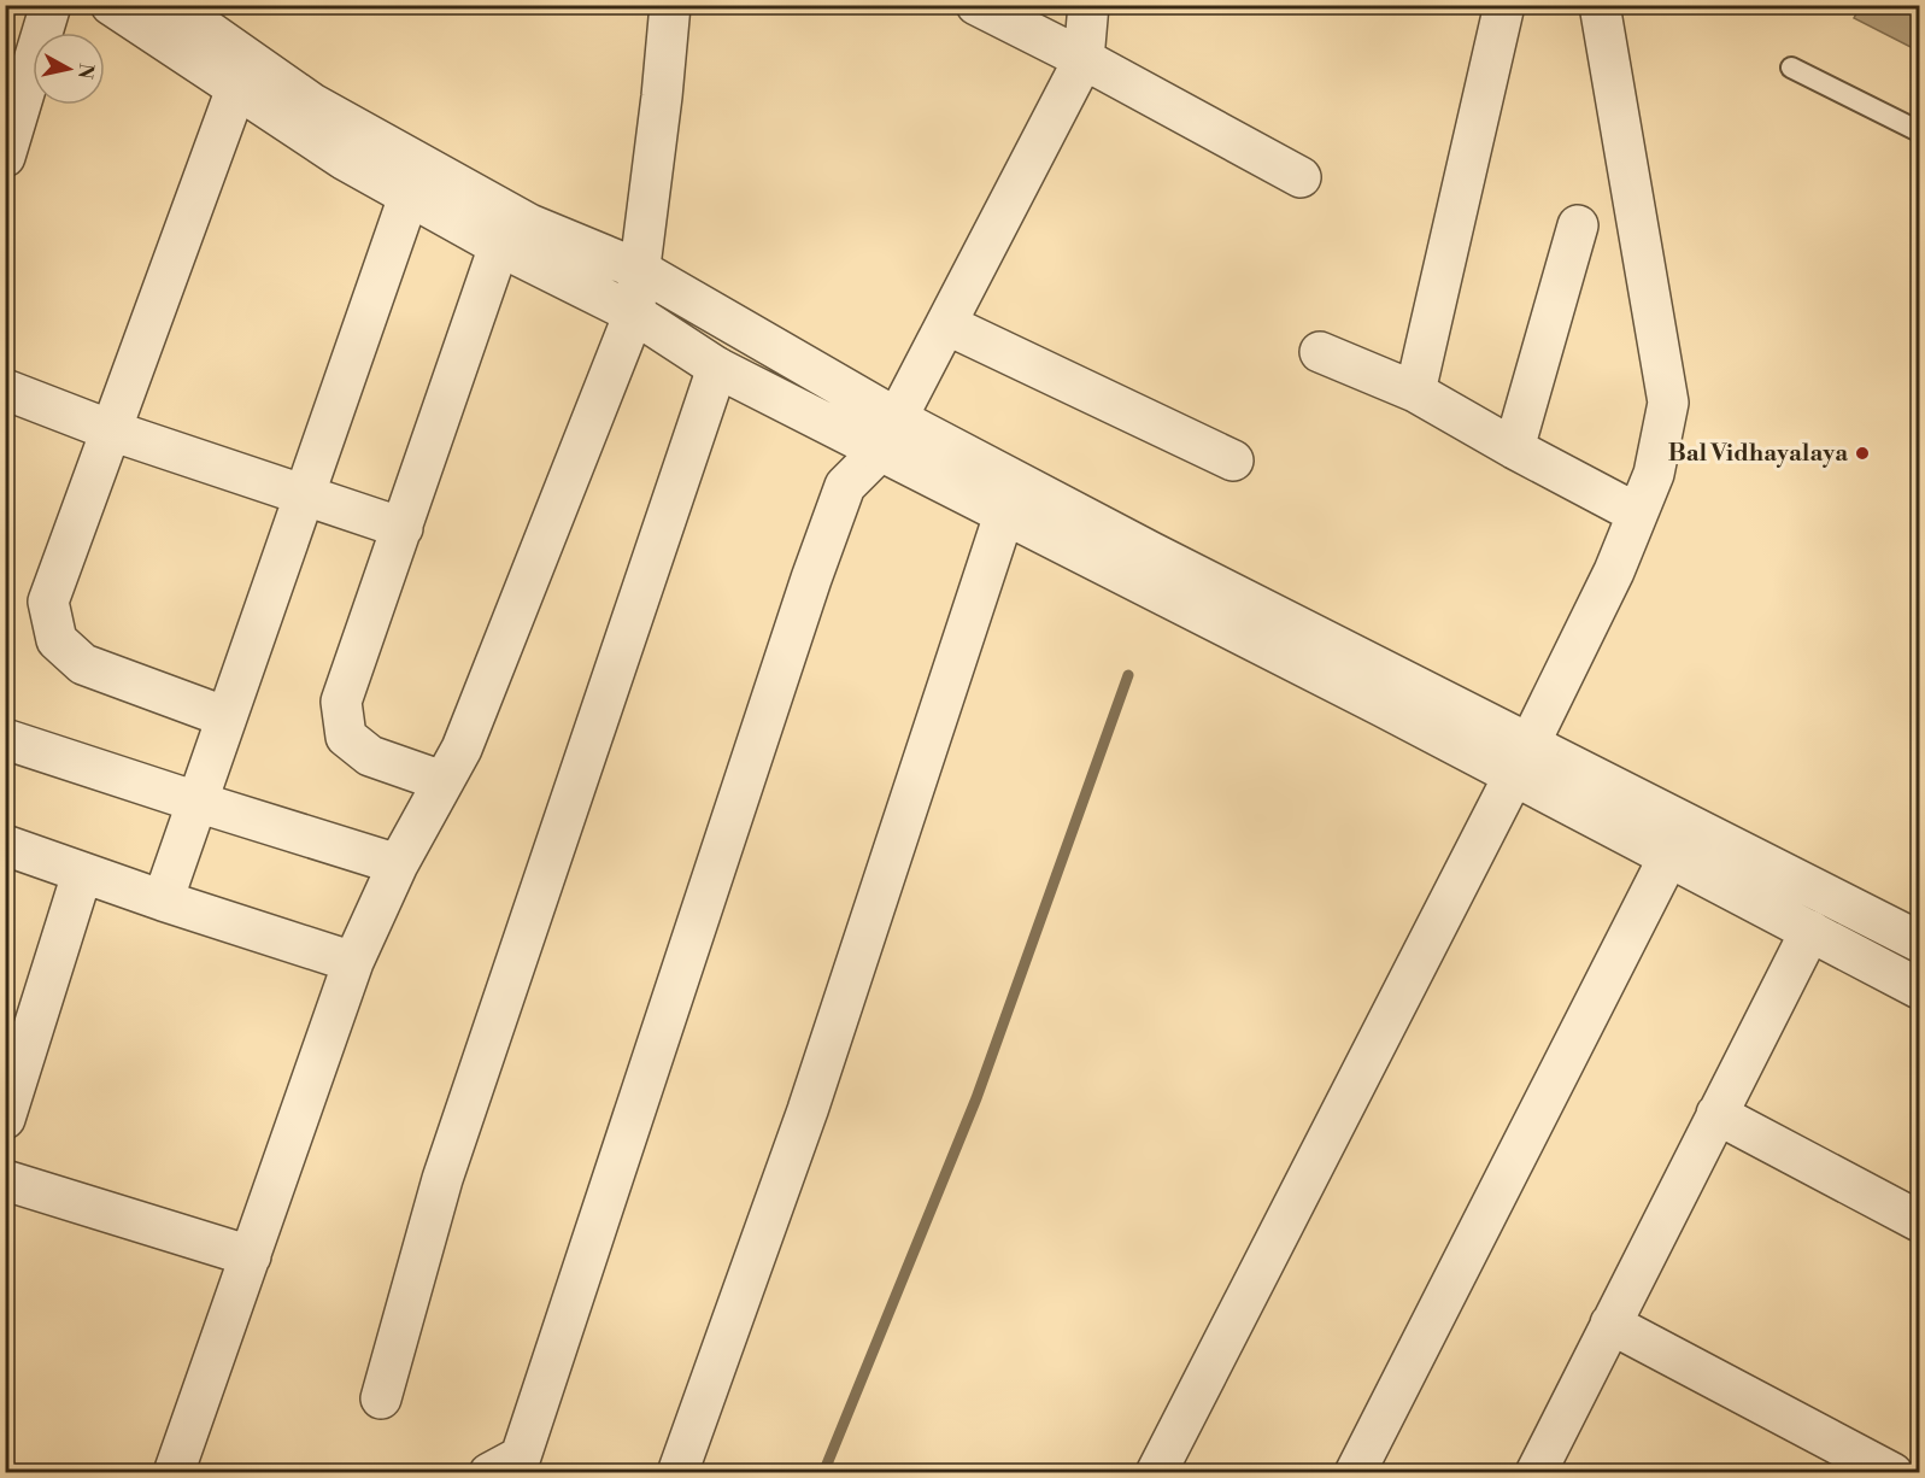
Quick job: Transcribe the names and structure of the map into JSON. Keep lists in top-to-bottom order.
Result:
{
  "places": ["Bal Vidhayalaya"],
  "north": "right"
}
